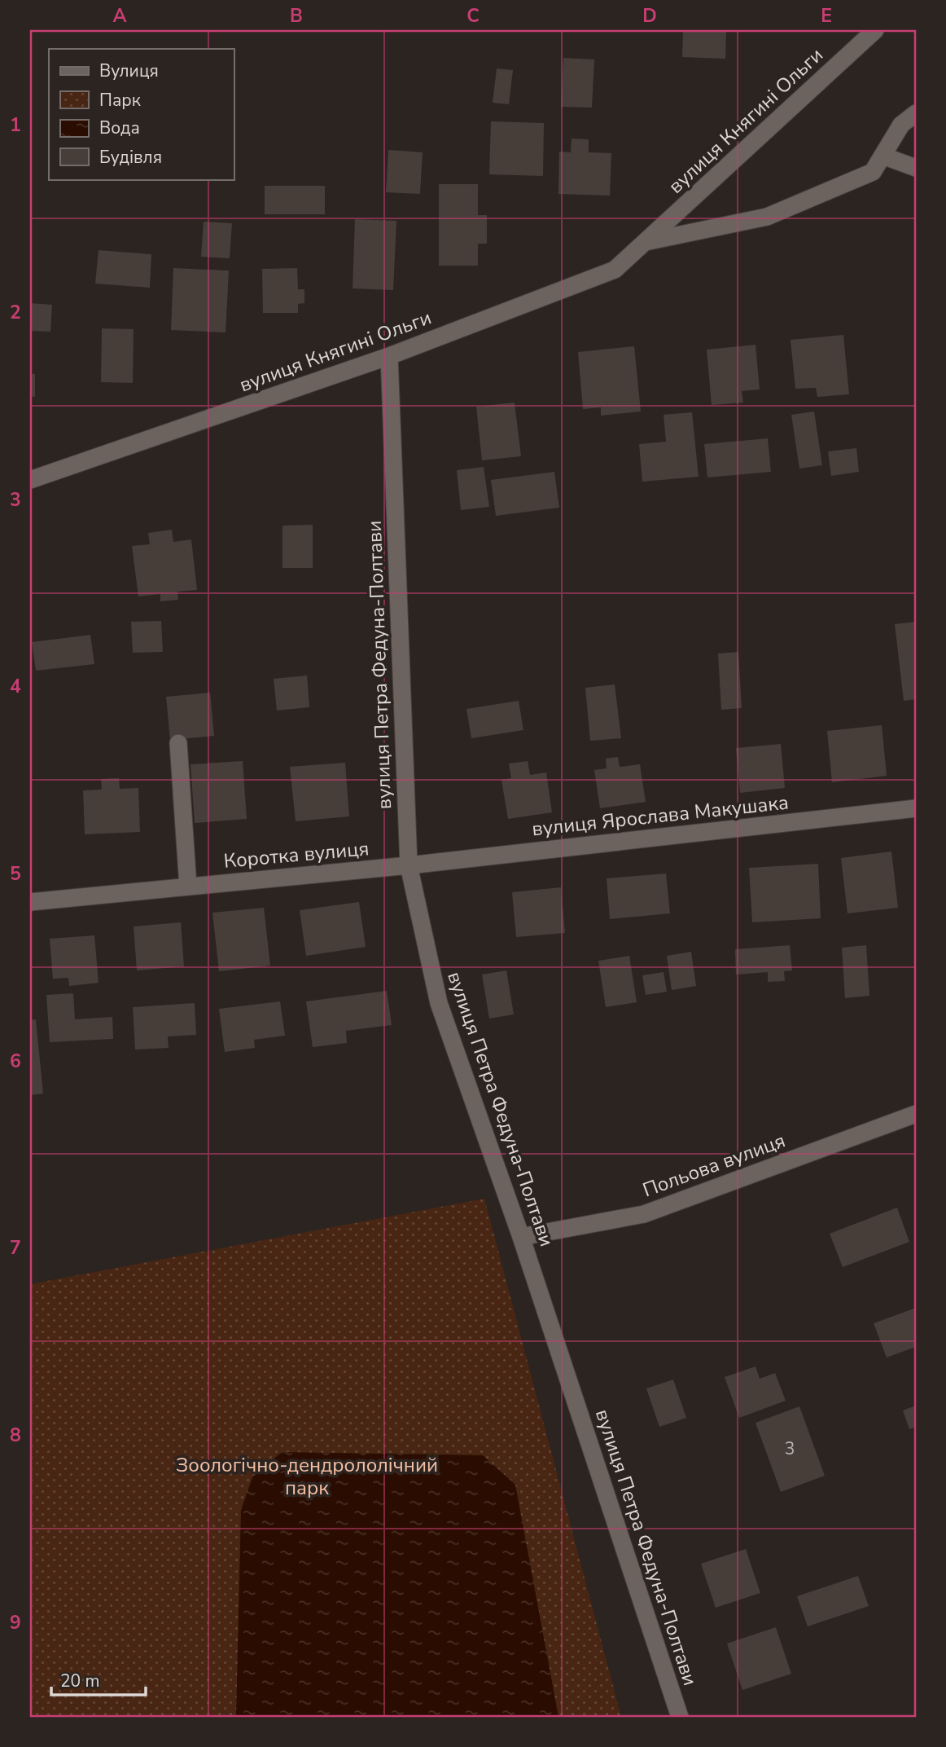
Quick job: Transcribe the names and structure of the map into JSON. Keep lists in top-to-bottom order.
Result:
{
  "streets": {
    "street": [
      "вулиця Княгині Ольги",
      "вулиця Петра Федуна-Полтави",
      "вулиця Ярослава Макушака",
      "Коротка вулиця",
      "Польова вулиця"
    ]
  },
  "crossings": [
    ["вулиця Княгині Ольги", "вулиця Петра Федуна-Полтави"],
    ["вулиця Петра Федуна-Полтави", "вулиця Ярослава Макушака"],
    ["вулиця Петра Федуна-Полтави", "Коротка вулиця"],
    ["вулиця Петра Федуна-Полтави", "Польова вулиця"],
    ["вулиця Ярослава Макушака", "Коротка вулиця"]
  ],
  "parks": ["Зоологічно-дендрололічний парк"],
  "house_numbers": ["3"],
  "legend": [
    "Вулиця",
    "Парк",
    "Вода",
    "Будівля"
  ],
  "scale_bar": "20 m",
  "grid": {
    "columns": [
      "A",
      "B",
      "C",
      "D",
      "E"
    ],
    "rows": [
      "1",
      "2",
      "3",
      "4",
      "5",
      "6",
      "7",
      "8",
      "9"
    ]
  }
}
